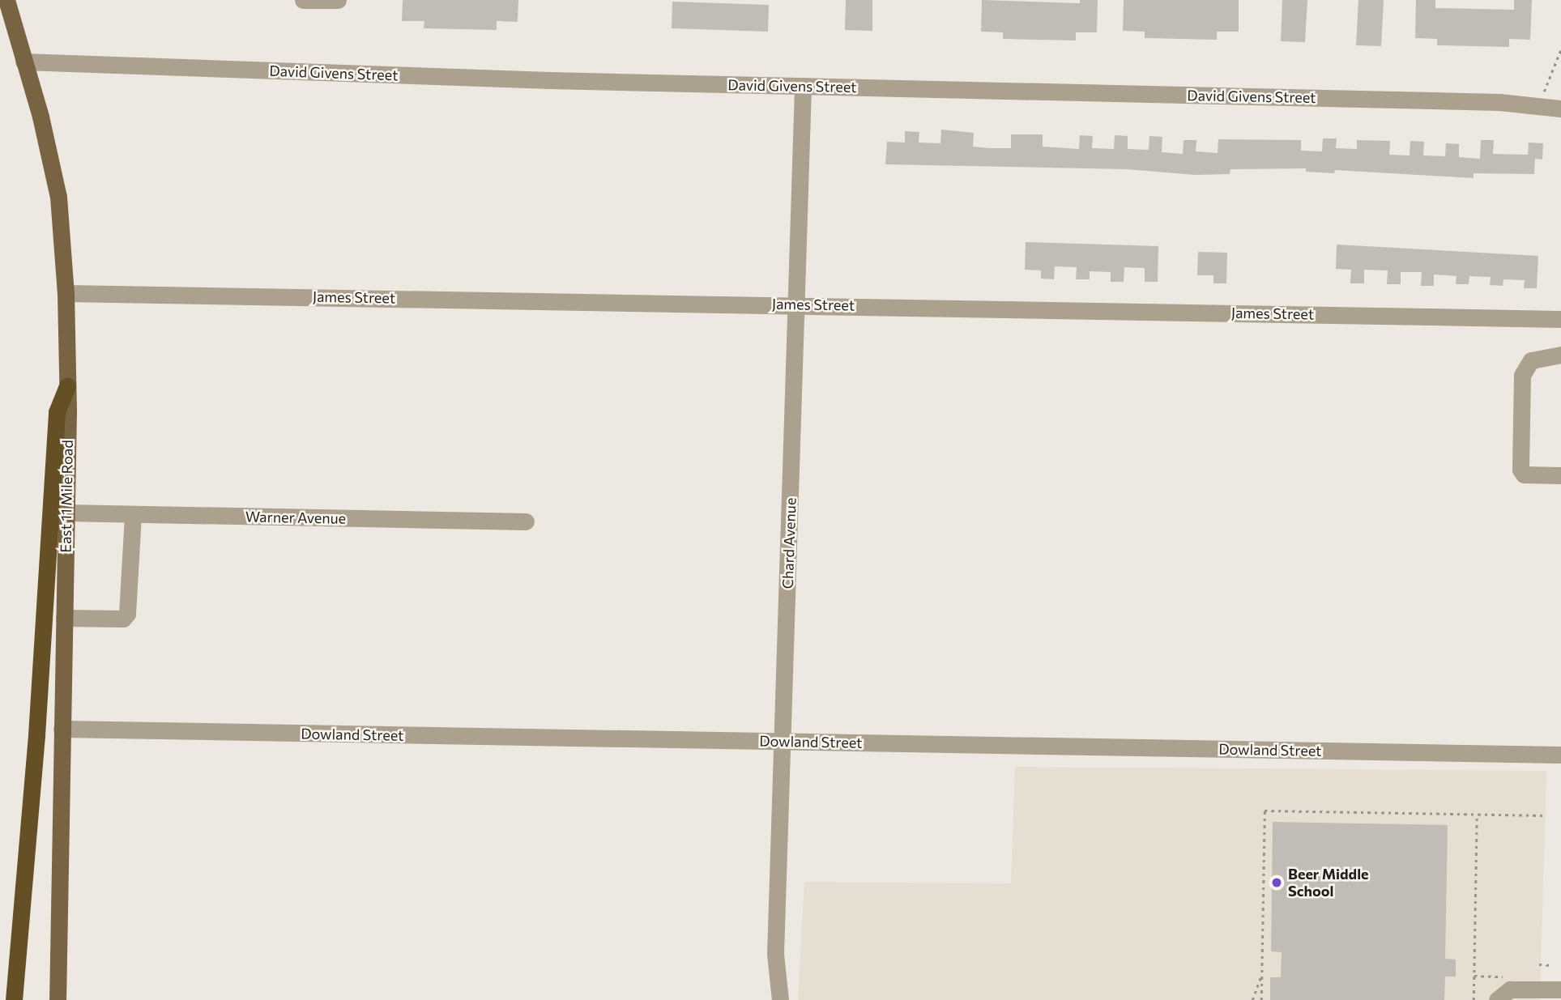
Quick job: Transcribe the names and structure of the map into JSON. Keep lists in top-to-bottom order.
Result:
{
  "streets": {
    "main road": ["East 11 Mile Road"],
    "street": [
      "David Givens Street",
      "James Street",
      "Warner Avenue",
      "Chard Avenue",
      "Dowland Street"
    ]
  },
  "crossings": [
    ["David Givens Street", "East 11 Mile Road"],
    ["David Givens Street", "Chard Avenue"],
    ["James Street", "East 11 Mile Road"],
    ["James Street", "Chard Avenue"],
    ["East 11 Mile Road", "Warner Avenue"],
    ["East 11 Mile Road", "Dowland Street"],
    ["Chard Avenue", "Dowland Street"]
  ],
  "places": ["Beer Middle School"]
}
